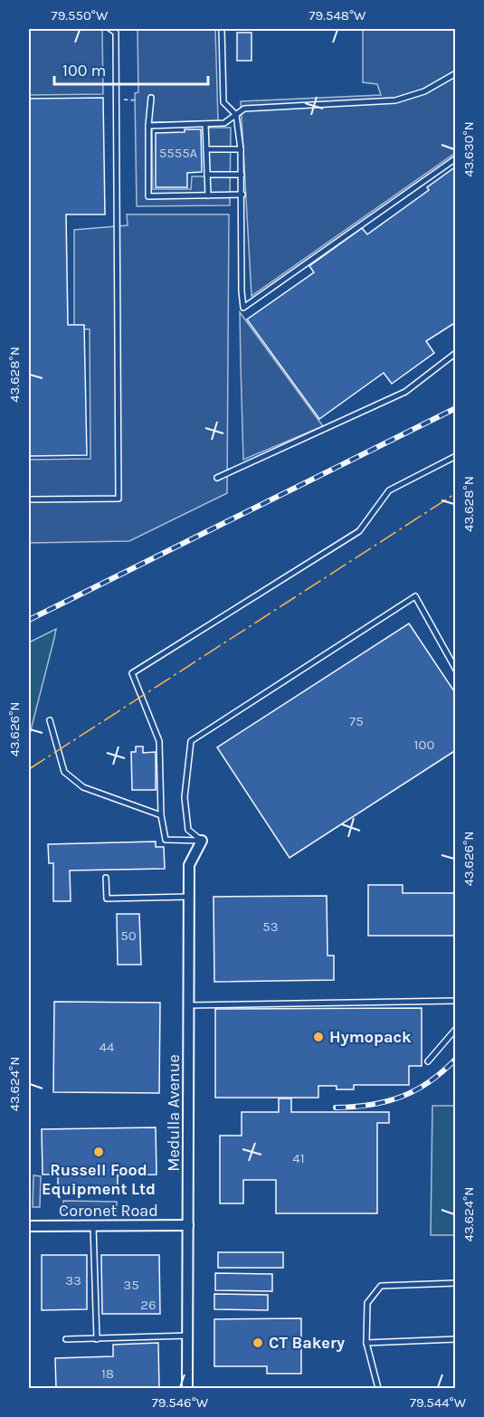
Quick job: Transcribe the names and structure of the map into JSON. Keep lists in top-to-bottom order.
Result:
{
  "streets": {
    "street": ["Medulla Avenue", "Coronet Road"]
  },
  "crossings": [
    ["Medulla Avenue", "Coronet Road"]
  ],
  "places": ["Hymopack", "Russell Food Equipment Ltd", "CT Bakery"],
  "house_numbers": [
    "5555A",
    "75",
    "100",
    "53",
    "50",
    "44",
    "41",
    "33",
    "35",
    "26",
    "18"
  ],
  "scale_bar": "100 m",
  "coordinates": [
    "79.550°W",
    "79.548°W",
    "43.630°N",
    "43.628°N",
    "43.626°N",
    "43.624°N",
    "79.546°W",
    "79.544°W"
  ]
}
